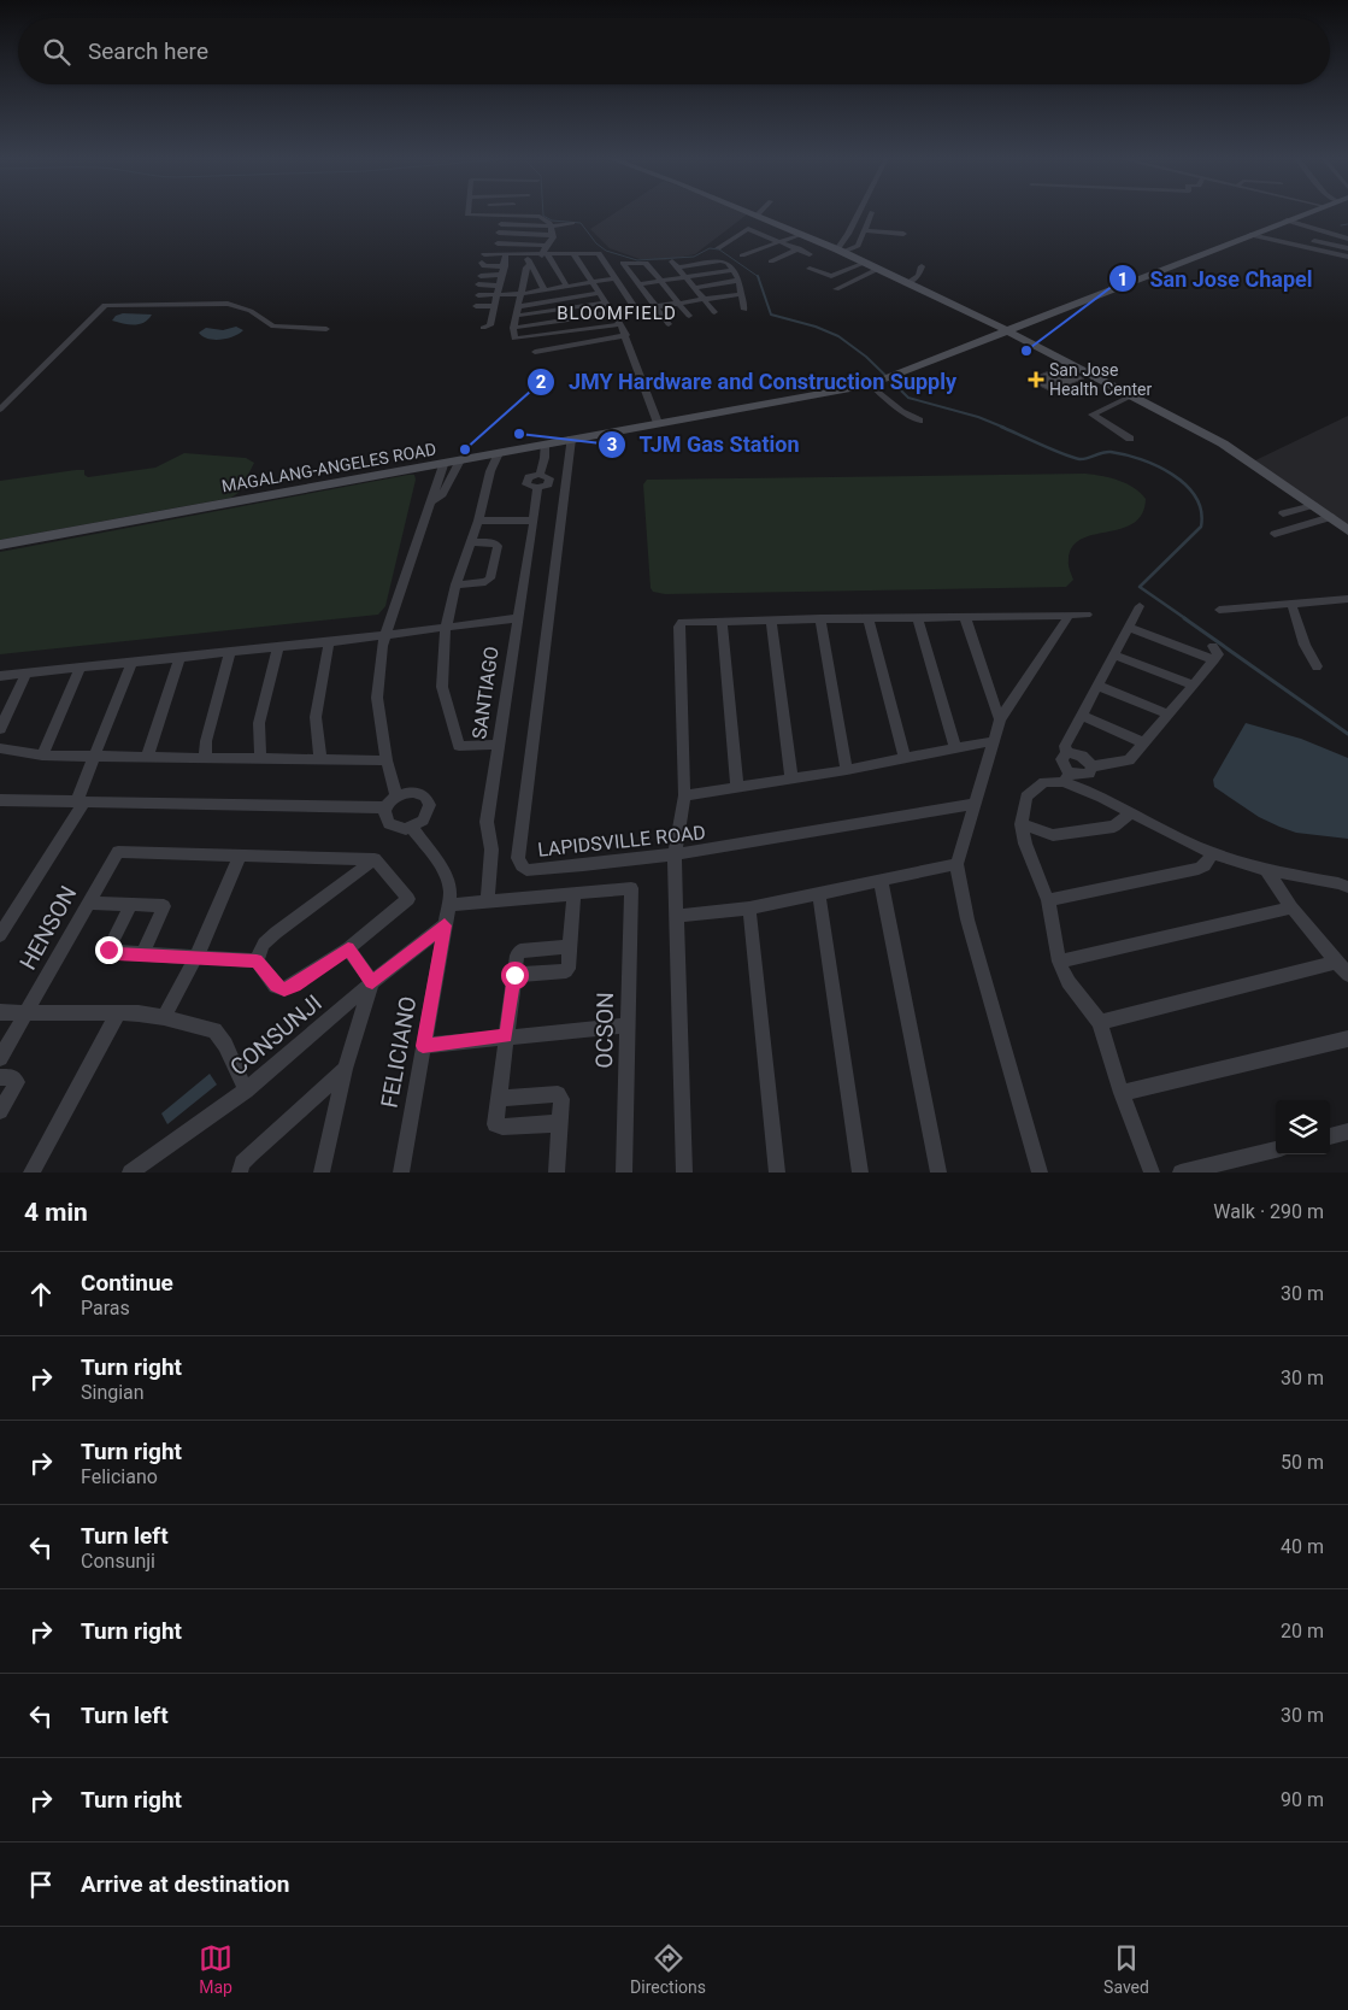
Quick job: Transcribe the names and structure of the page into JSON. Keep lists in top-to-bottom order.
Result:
{
  "streets": {
    "main road": ["MAGALANG-ANGELES ROAD"],
    "street": [
      "SANTIAGO",
      "LAPIDSVILLE ROAD",
      "HENSON",
      "OCSON",
      "CONSUNJI",
      "FELICIANO"
    ]
  },
  "crossings": [
    ["MAGALANG-ANGELES ROAD", "SANTIAGO"],
    ["MAGALANG-ANGELES ROAD", "LAPIDSVILLE ROAD"],
    ["CONSUNJI", "FELICIANO"]
  ],
  "districts": ["BLOOMFIELD"],
  "places": {
    "other": ["San Jose Chapel", "TJM Gas Station", "JMY Hardware and Construction Supply"],
    "health": ["San Jose Health Center"]
  },
  "page": {
    "search": "Search here",
    "heading": ["4 min", "Walk · 290 m"],
    "list": [
      ["Continue", "Paras", "30 m"],
      ["Turn right", "Singian", "30 m"],
      ["Turn right", "Feliciano", "50 m"],
      ["Turn left", "Consunji", "40 m"],
      ["Turn right", "20 m"],
      ["Turn left", "30 m"],
      ["Turn right", "90 m"],
      "Arrive at destination"
    ],
    "nav": ["Map", "Directions", "Saved"]
  }
}
